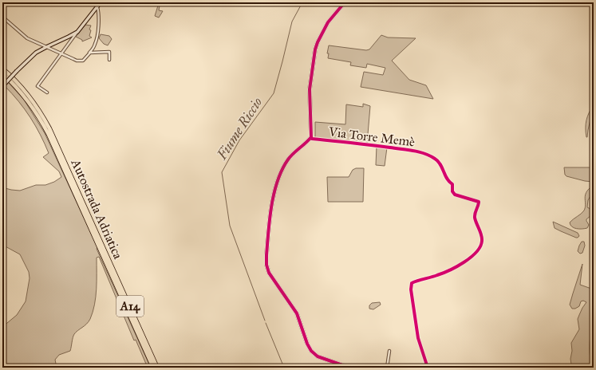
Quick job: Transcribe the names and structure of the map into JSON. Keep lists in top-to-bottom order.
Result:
{
  "streets": {
    "highway": ["Autostrada Adriatica", "A14"],
    "street": ["Via Torre Memè"]
  },
  "water": ["Fiume Riccio"]
}
